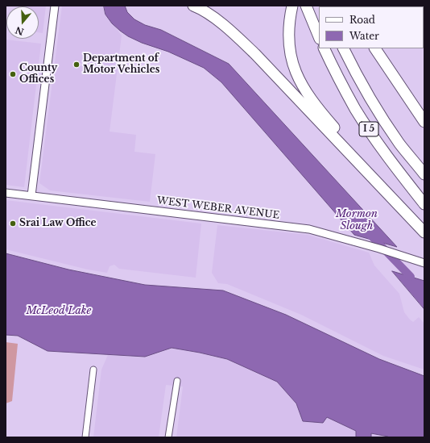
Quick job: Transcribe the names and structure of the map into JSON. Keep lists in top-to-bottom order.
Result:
{
  "streets": {
    "highway": ["I 5"],
    "street": ["WEST WEBER AVENUE"]
  },
  "water": ["Mormon Slough", "McLeod Lake"],
  "places": ["Department of Motor Vehicles", "County Offices", "Srai Law Office"],
  "legend": ["Road", "Water"],
  "north": "bottom"
}
